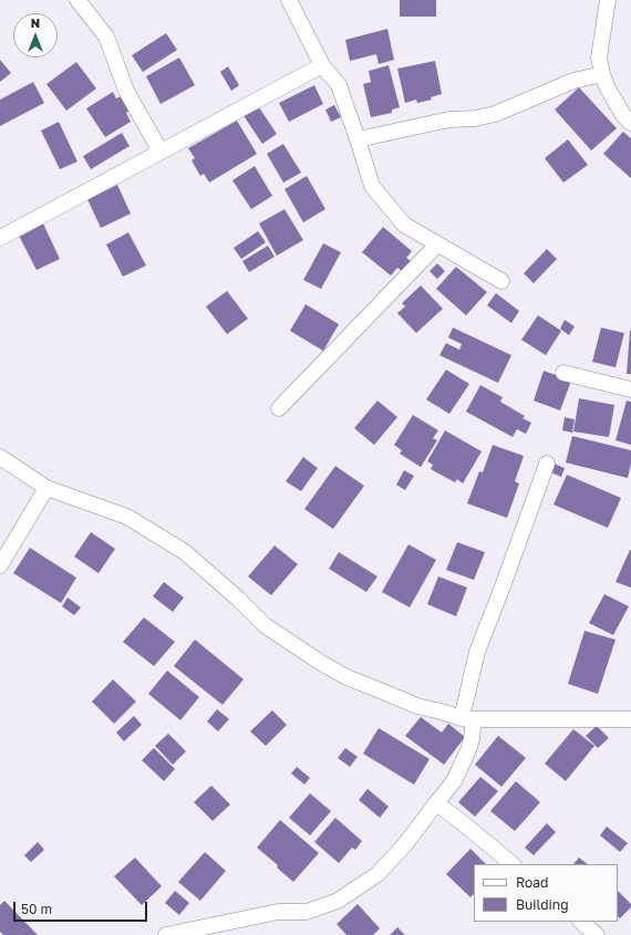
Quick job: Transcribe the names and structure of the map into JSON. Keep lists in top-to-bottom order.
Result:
{
  "legend": ["Road", "Building"],
  "scale_bar": "50 m",
  "north": "top"
}
